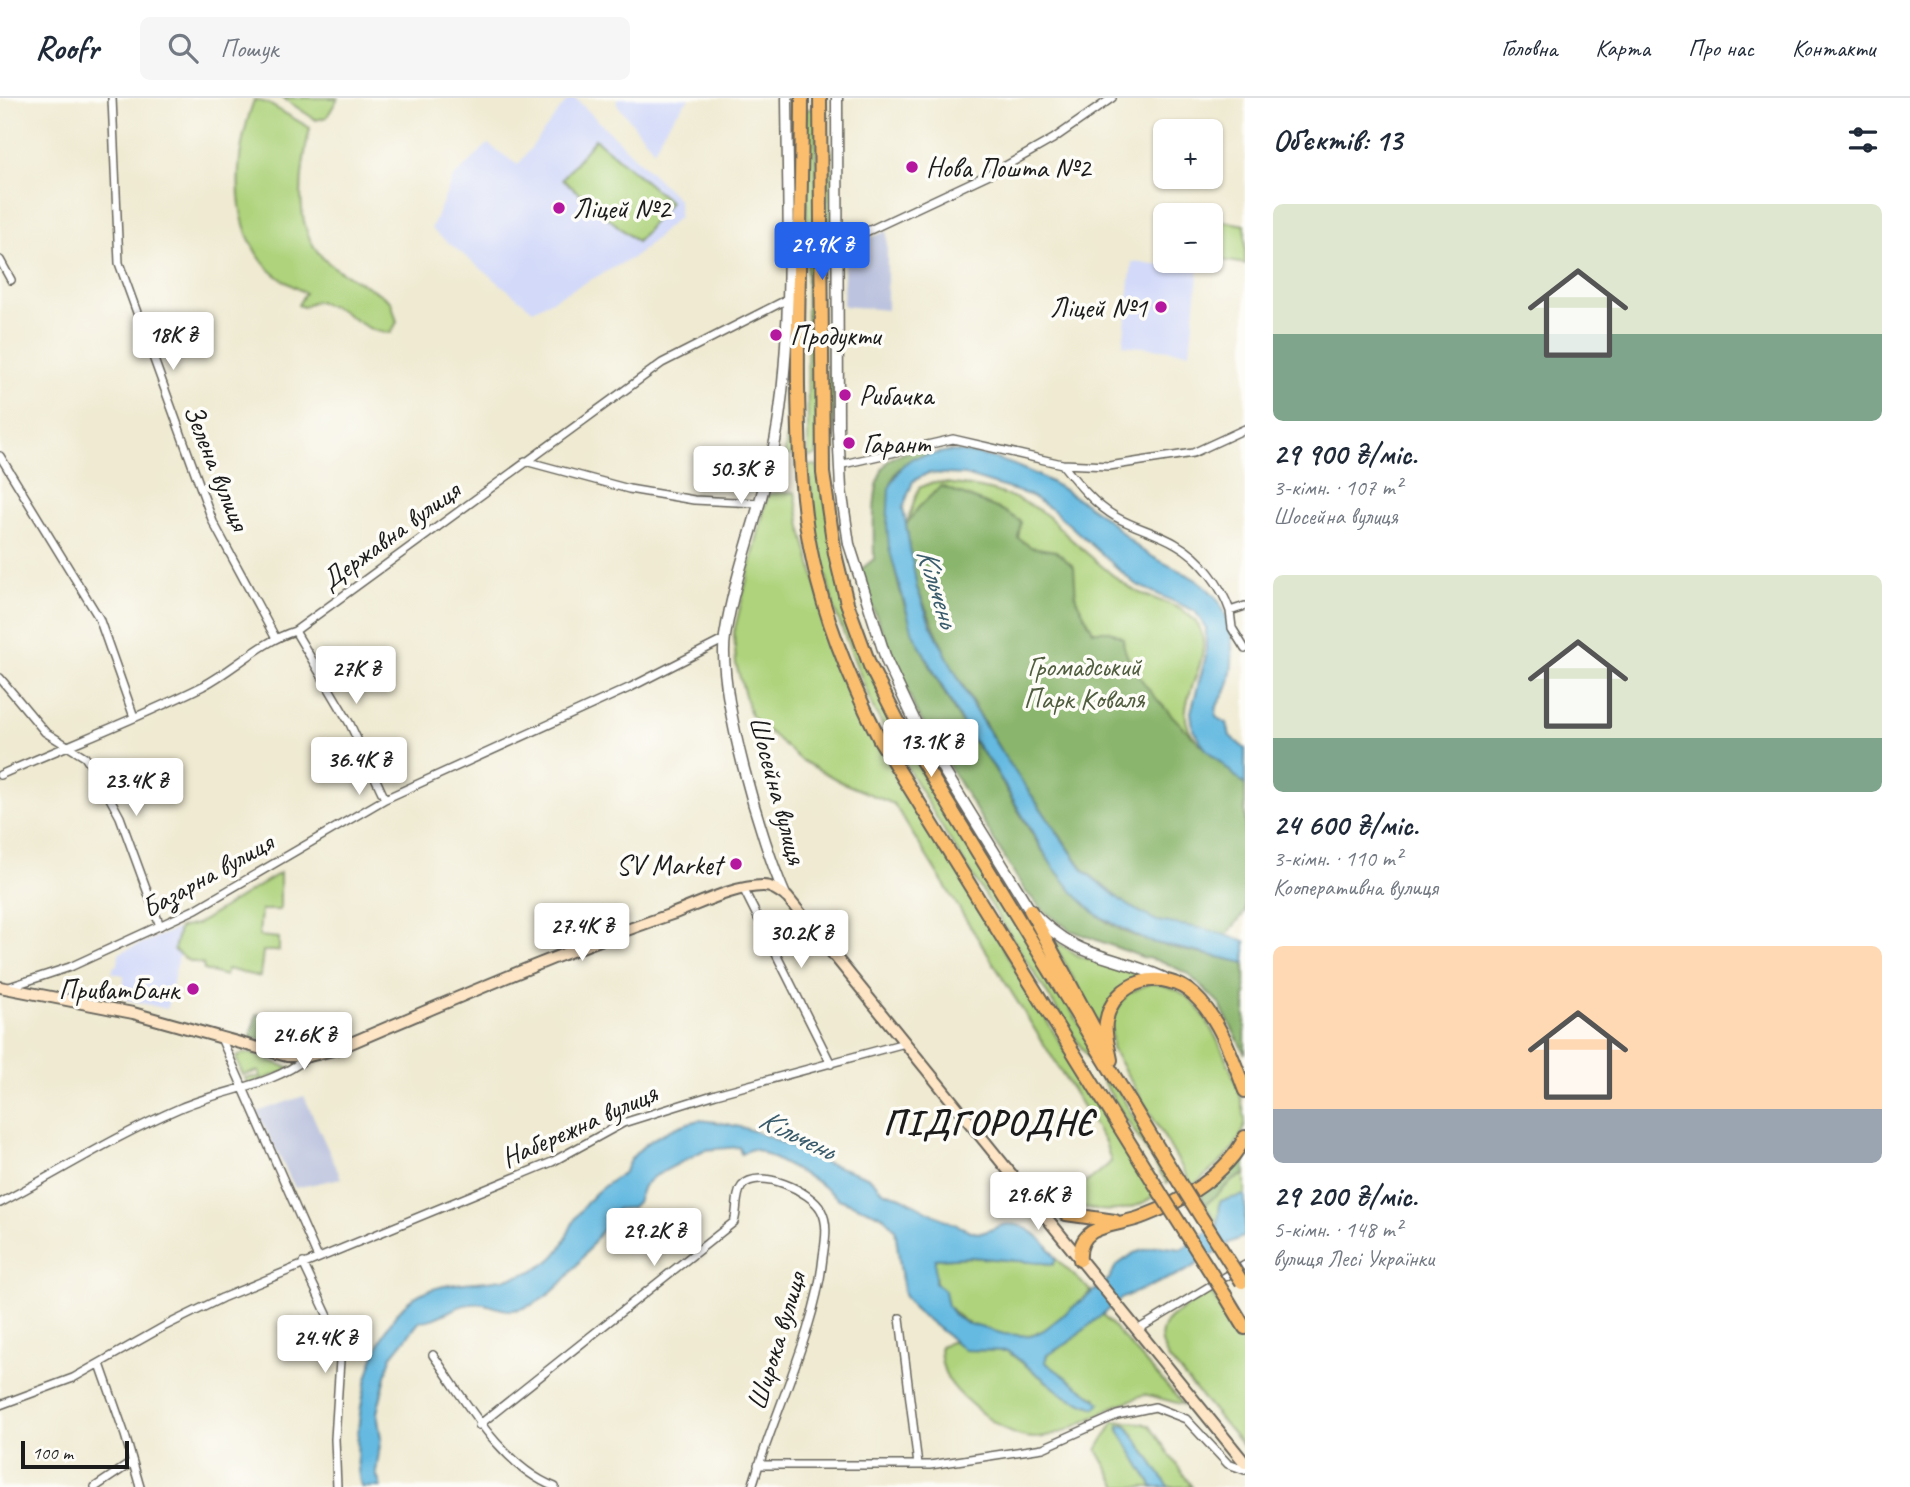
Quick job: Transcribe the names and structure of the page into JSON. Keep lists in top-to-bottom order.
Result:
{
  "streets": {
    "main road": ["Шосейна вулиця"],
    "street": [
      "Зелена вулиця",
      "Державна вулиця",
      "Базарна вулиця",
      "Набережна вулиця",
      "Широка вулиця"
    ]
  },
  "crossings": [
    ["Зелена вулиця", "Державна вулиця"],
    ["Державна вулиця", "Шосейна вулиця"],
    ["Шосейна вулиця", "Базарна вулиця"],
    ["Шосейна вулиця", "Набережна вулиця"]
  ],
  "districts": ["ПІДГОРОДНЄ"],
  "water": ["Кільчень"],
  "parks": ["Громадський Парк Коваля"],
  "places": [
    "Нова Пошта №2",
    "Ліцей №2",
    "Ліцей №1",
    "Продукти",
    "Рибачка",
    "Гарант",
    "SV Market",
    "ПриватБанк"
  ],
  "scale_bar": "100 m",
  "page": {
    "header": "Roofr",
    "search": "Пошук",
    "nav": [
      "Головна",
      "Карта",
      "Про нас",
      "Контакти"
    ],
    "heading": "Об’єктів: 13",
    "map_buttons": ["+", "−"],
    "list": [
      {
        "name": "29 900 ₴/міс.",
        "note": "3-кімн. · 107 m² · Шосейна вулиця"
      },
      {
        "name": "24 600 ₴/міс.",
        "note": "3-кімн. · 110 m² · Кооперативна вулиця"
      },
      {
        "name": "29 200 ₴/міс.",
        "note": "5-кімн. · 148 m² · вулиця Лесі Українки"
      }
    ],
    "price": [
      "29.9K ₴",
      "18K ₴",
      "50.3K ₴",
      "27K ₴",
      "13.1K ₴",
      "36.4K ₴",
      "23.4K ₴",
      "27.4K ₴",
      "30.2K ₴",
      "24.6K ₴",
      "29.6K ₴",
      "29.2K ₴",
      "24.4K ₴"
    ],
    "scale": "100 m"
  }
}
